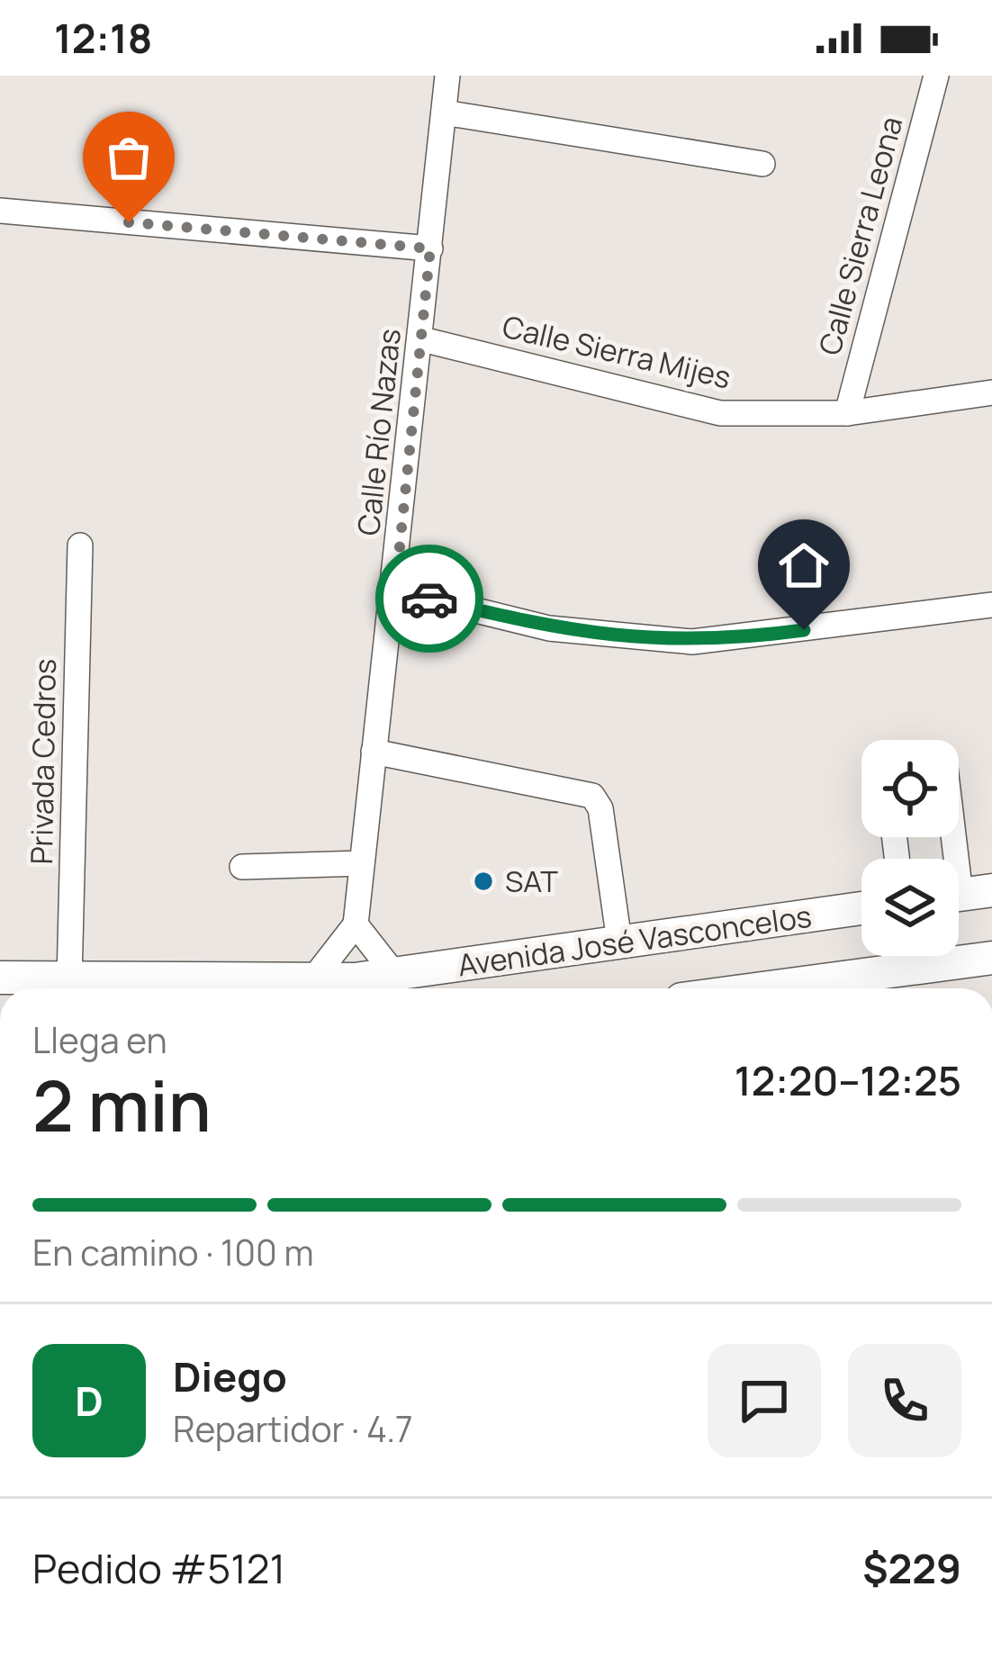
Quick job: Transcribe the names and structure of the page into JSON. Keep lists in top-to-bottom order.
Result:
{
  "streets": {
    "main road": ["Avenida José Vasconcelos"],
    "street": [
      "Calle Sierra Leona",
      "Calle Sierra Mijes",
      "Calle Río Nazas",
      "Privada Cedros"
    ]
  },
  "crossings": [
    ["Calle Sierra Leona", "Calle Sierra Mijes"],
    ["Calle Sierra Mijes", "Calle Río Nazas"],
    ["Privada Cedros", "Avenida José Vasconcelos"]
  ],
  "places": ["SAT"],
  "page": {
    "status": "12:18",
    "heading": ["2 min", "Llega en", "12:20–12:25"],
    "panel": [
      "Diego",
      "Repartidor · 4.7",
      "Pedido #5121",
      "$229"
    ],
    "bar": "En camino · 100 m",
    "round": "D"
  }
}
